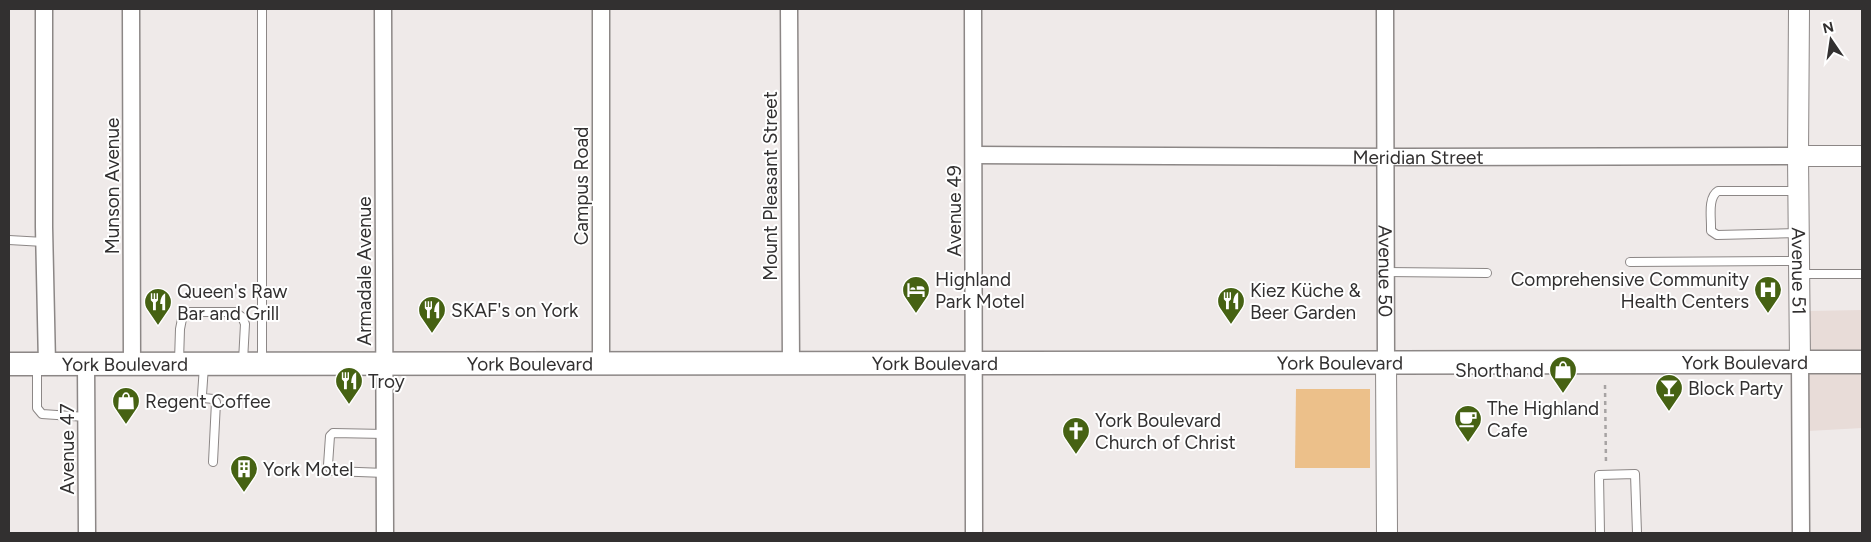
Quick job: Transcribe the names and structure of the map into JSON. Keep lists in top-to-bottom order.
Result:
{
  "streets": {
    "main road": ["York Boulevard"],
    "street": [
      "Meridian Street",
      "Munson Avenue",
      "Campus Road",
      "Mount Pleasant Street",
      "Avenue 49",
      "Armadale Avenue",
      "Avenue 50",
      "Avenue 51",
      "Avenue 47"
    ]
  },
  "crossings": [
    ["Meridian Street", "Avenue 49"],
    ["Meridian Street", "Avenue 50"],
    ["Meridian Street", "Avenue 51"],
    ["Munson Avenue", "York Boulevard"],
    ["Campus Road", "York Boulevard"],
    ["Mount Pleasant Street", "York Boulevard"],
    ["Avenue 49", "York Boulevard"],
    ["Armadale Avenue", "York Boulevard"],
    ["Avenue 50", "York Boulevard"],
    ["Avenue 51", "York Boulevard"],
    ["York Boulevard", "Avenue 47"]
  ],
  "places": {
    "hotel": ["Highland Park Motel"],
    "hospital": ["Comprehensive Community Health Centers"],
    "restaurant": [
      "Kiez Küche & Beer Garden",
      "Queen's Raw Bar and Grill",
      "SKAF's on York",
      "Troy"
    ],
    "shop": ["Shorthand", "Regent Coffee"],
    "bar": ["Block Party"],
    "cafe": ["The Highland Cafe"],
    "church": ["York Boulevard Church of Christ"],
    "building": ["York Motel"]
  },
  "north": "top"
}
